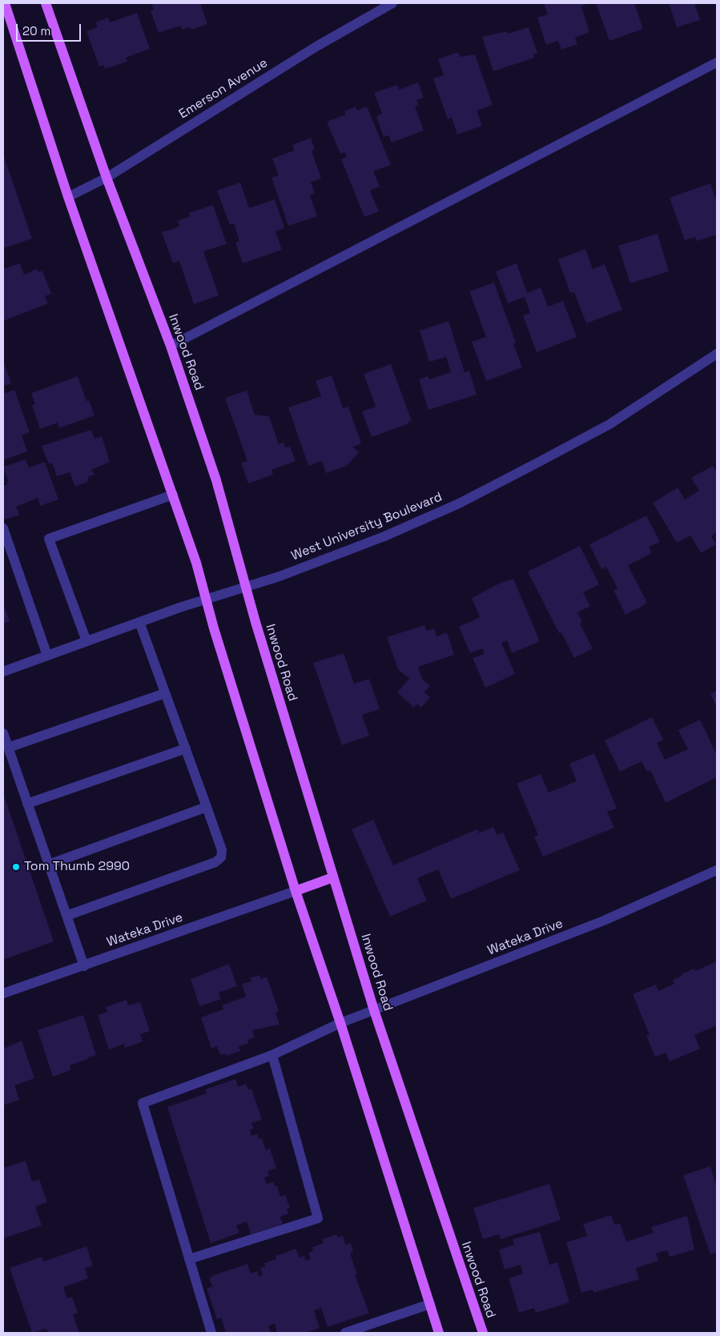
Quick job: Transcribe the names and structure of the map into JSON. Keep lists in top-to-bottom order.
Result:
{
  "streets": {
    "main road": ["Inwood Road"],
    "street": ["Emerson Avenue", "West University Boulevard", "Wateka Drive"]
  },
  "crossings": [
    ["Emerson Avenue", "Inwood Road"],
    ["Inwood Road", "West University Boulevard"],
    ["Inwood Road", "Wateka Drive"]
  ],
  "places": ["Tom Thumb 2990"],
  "scale_bar": "20 m"
}
